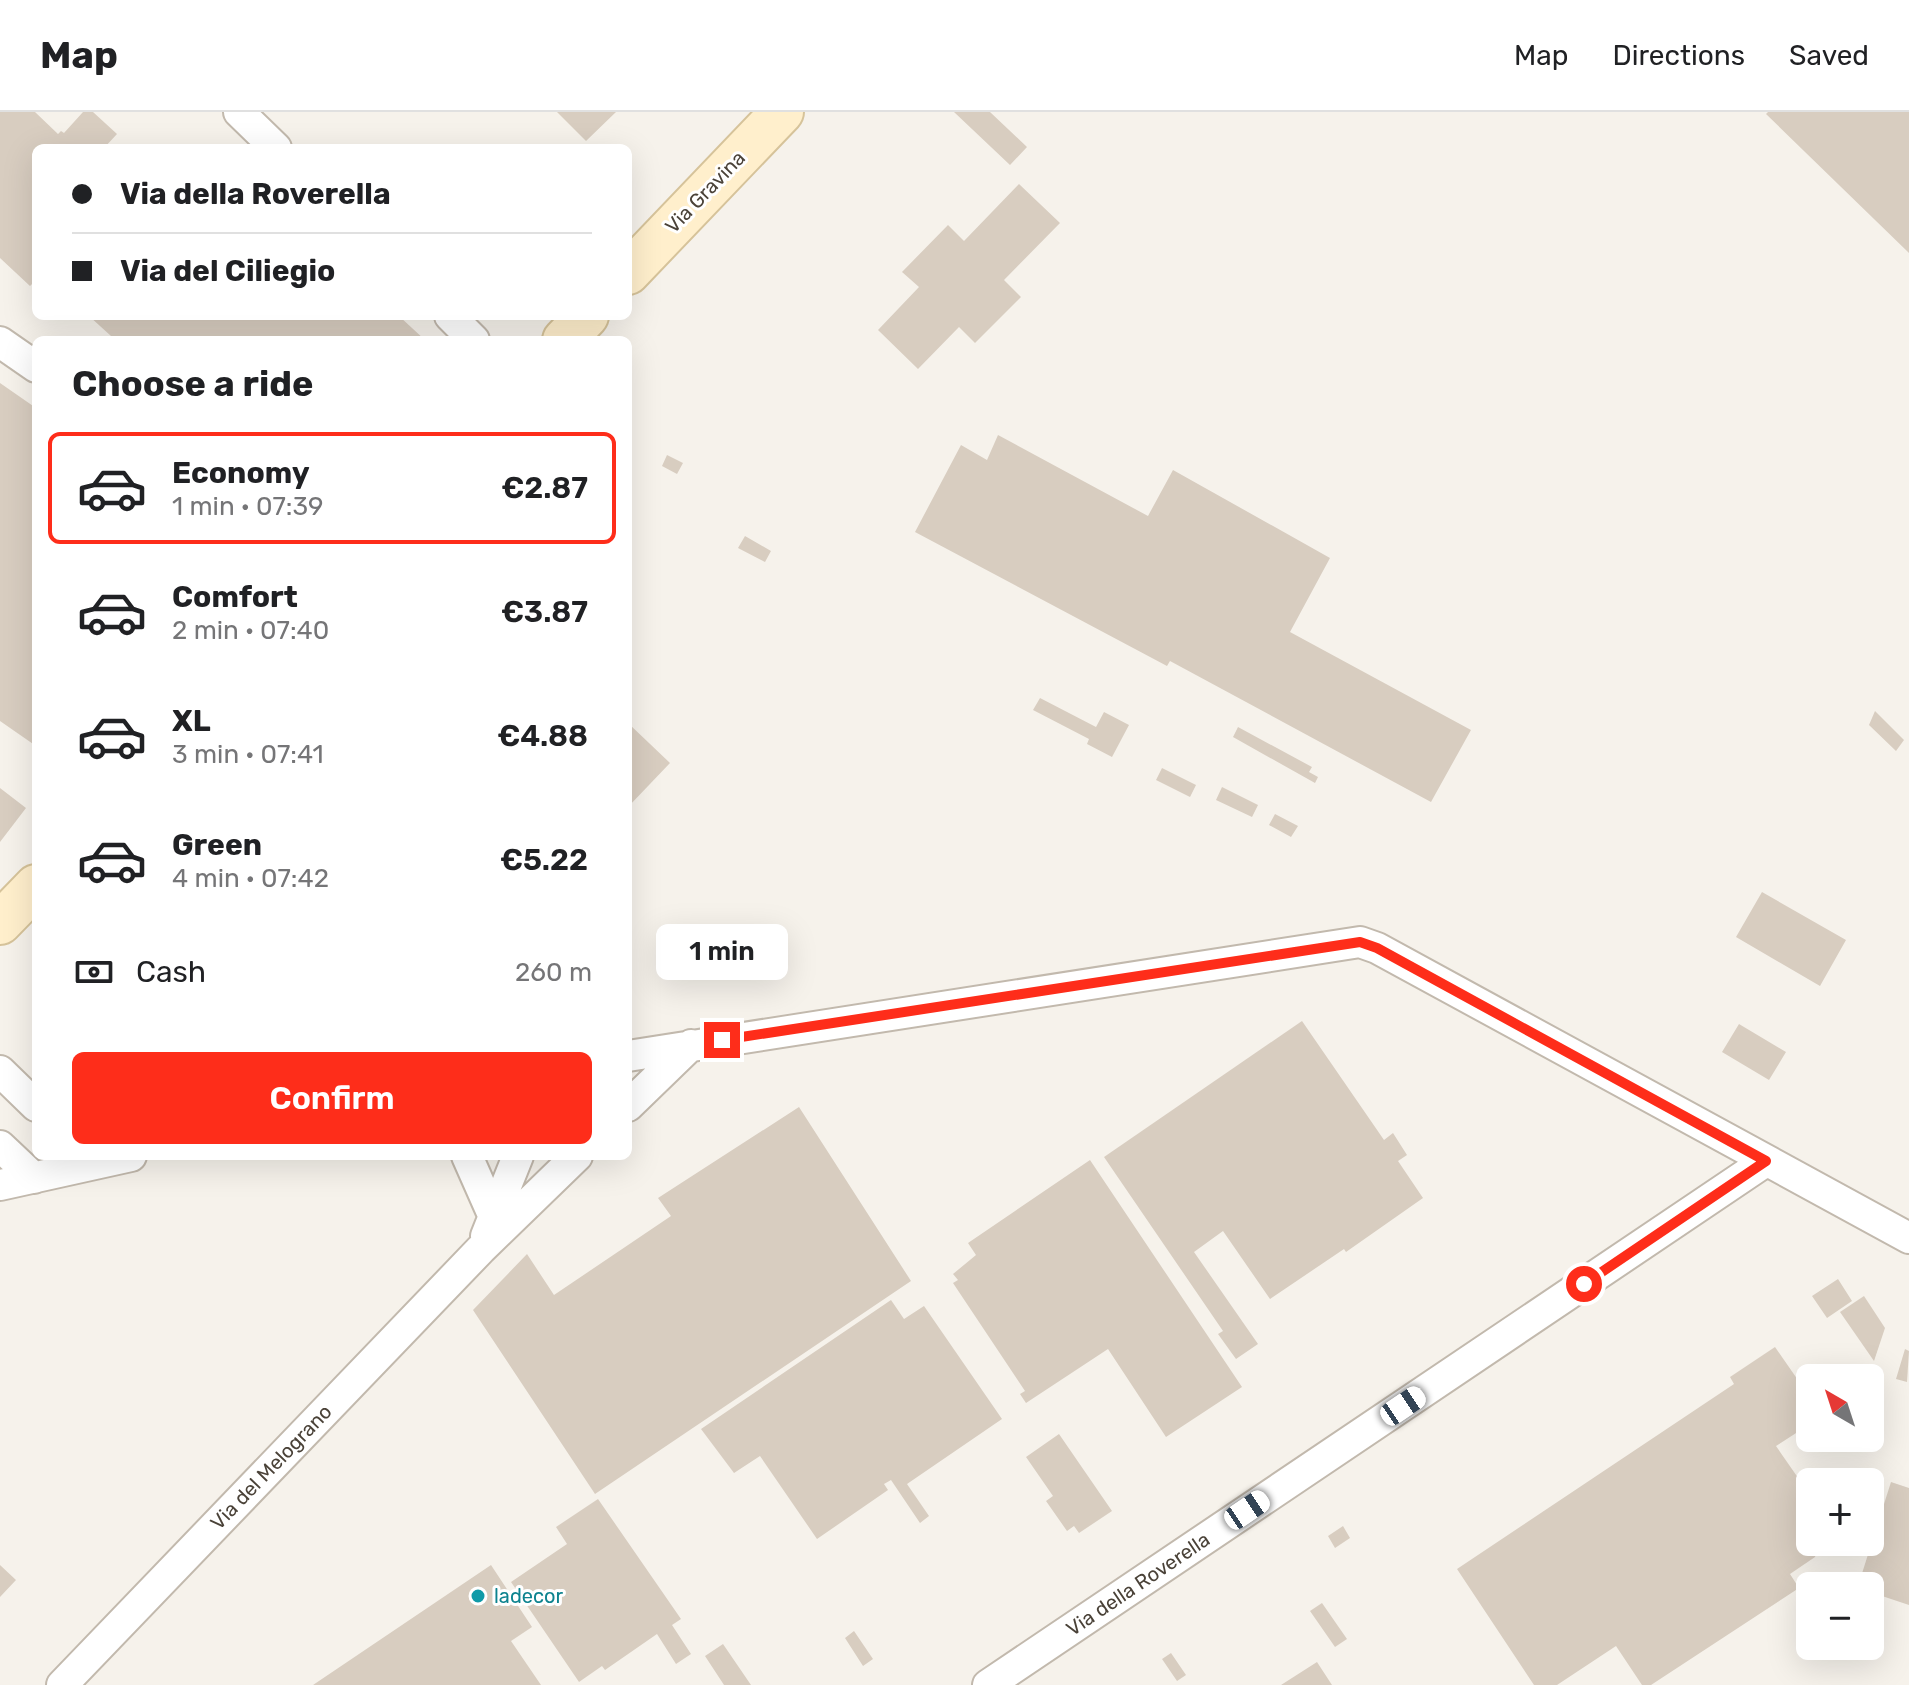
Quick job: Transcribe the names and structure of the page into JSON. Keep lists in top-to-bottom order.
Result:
{
  "streets": {
    "main road": ["Via Gravina"],
    "street": ["Via del Melograno", "Via della Roverella"]
  },
  "places": ["ladecor"],
  "north": "top left",
  "page": {
    "header": "Map",
    "nav": ["Map", "Directions", "Saved"],
    "banner": ["Via della Roverella", "Via del Ciliegio"],
    "heading": "Choose a ride",
    "list": [
      {
        "name": "Economy",
        "note": "1 min · 07:39",
        "value": "€2.87"
      },
      {
        "name": "Comfort",
        "note": "2 min · 07:40",
        "value": "€3.87"
      },
      {
        "name": "XL",
        "note": "3 min · 07:41",
        "value": "€4.88"
      },
      {
        "name": "Green",
        "note": "4 min · 07:42",
        "value": "€5.22"
      }
    ],
    "bubble": "1 min",
    "pay": ["Cash", "260 m"],
    "buttons": "Confirm",
    "map_buttons": ["+", "−"]
  }
}
